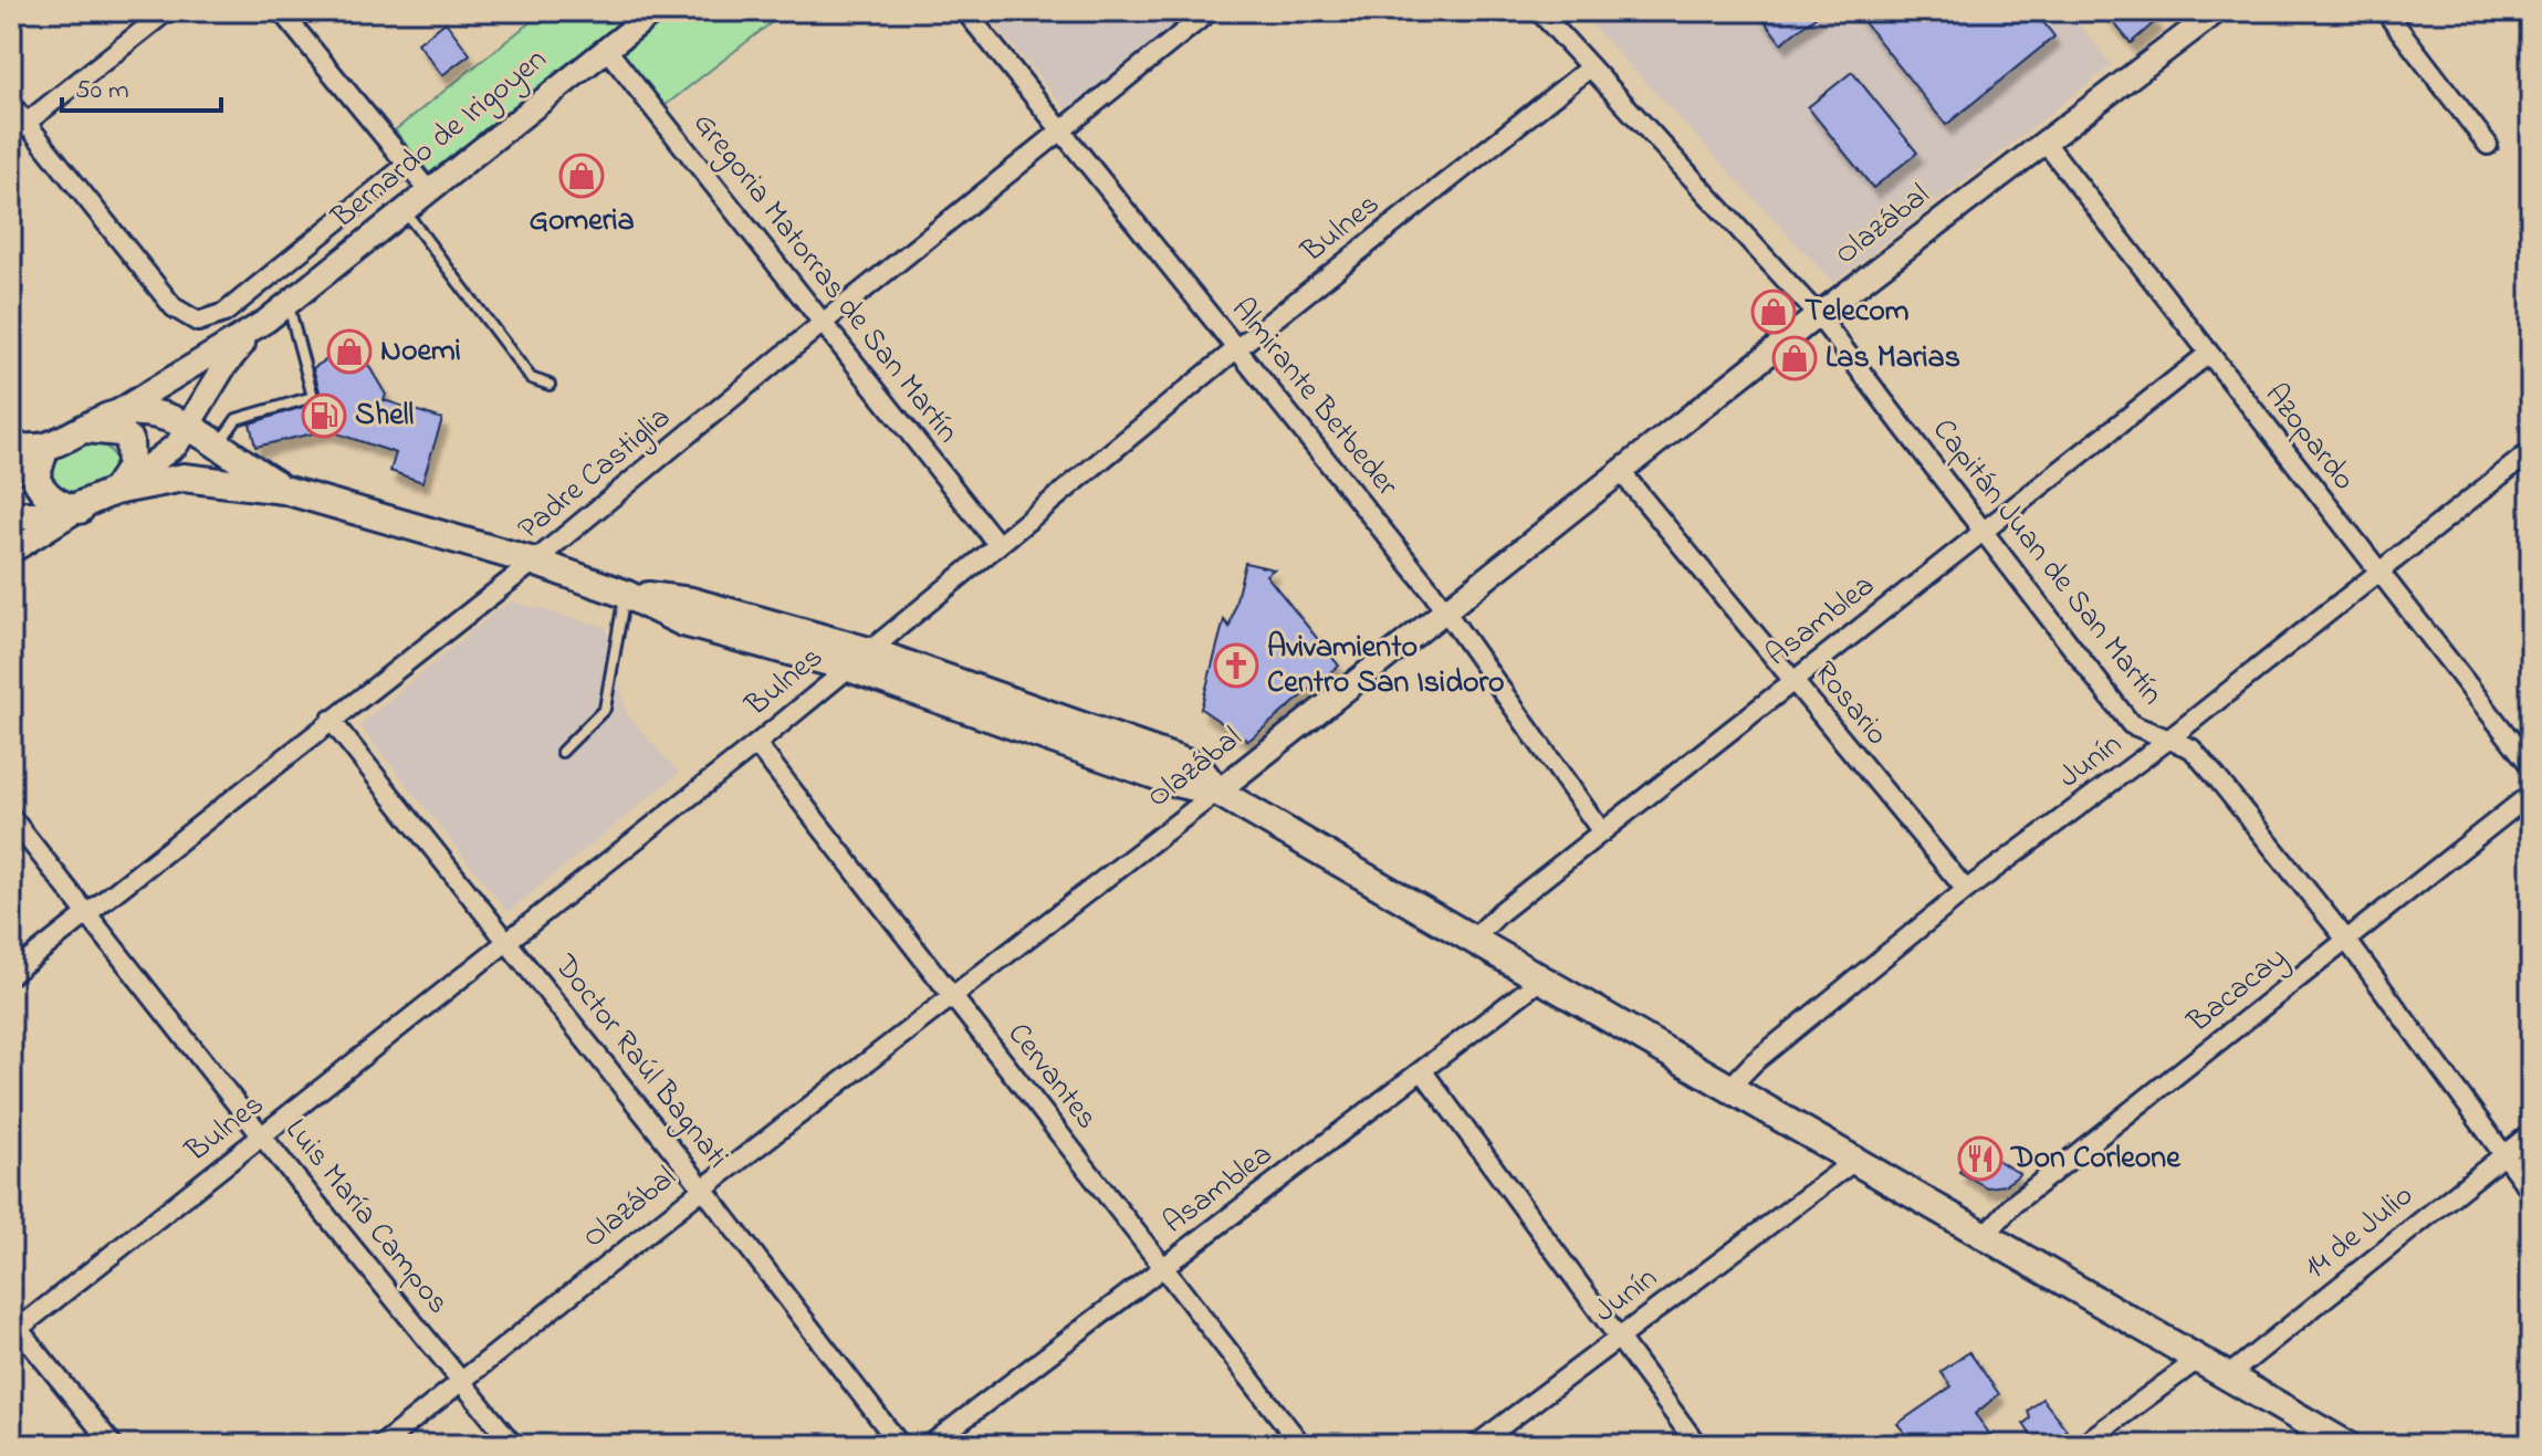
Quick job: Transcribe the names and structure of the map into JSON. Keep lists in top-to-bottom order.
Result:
{
  "streets": {
    "main road": ["Bernardo de Irigoyen"],
    "street": [
      "Olazábal",
      "Bulnes",
      "Gregoria Matorras de San Martín",
      "Almirante Betbeder",
      "Azopardo",
      "Padre Castiglia",
      "Capitán Juan de San Martín",
      "Asamblea",
      "Rosario",
      "Junín",
      "Bacacay",
      "Doctor Raúl Bagnati",
      "Cervantes",
      "Luis María Campos",
      "14 de Julio"
    ]
  },
  "crossings": [
    ["Bernardo de Irigoyen", "Gregoria Matorras de San Martín"],
    ["Olazábal", "Almirante Betbeder"],
    ["Olazábal", "Azopardo"],
    ["Olazábal", "Capitán Juan de San Martín"],
    ["Olazábal", "Rosario"],
    ["Olazábal", "Doctor Raúl Bagnati"],
    ["Olazábal", "Cervantes"],
    ["Olazábal", "Luis María Campos"],
    ["Bulnes", "Gregoria Matorras de San Martín"],
    ["Bulnes", "Almirante Betbeder"],
    ["Bulnes", "Capitán Juan de San Martín"],
    ["Bulnes", "Doctor Raúl Bagnati"],
    ["Bulnes", "Cervantes"],
    ["Bulnes", "Luis María Campos"],
    ["Gregoria Matorras de San Martín", "Padre Castiglia"],
    ["Almirante Betbeder", "Padre Castiglia"],
    ["Almirante Betbeder", "Asamblea"],
    ["Azopardo", "Asamblea"],
    ["Azopardo", "Junín"],
    ["Padre Castiglia", "Doctor Raúl Bagnati"],
    ["Padre Castiglia", "Luis María Campos"],
    ["Capitán Juan de San Martín", "Asamblea"],
    ["Capitán Juan de San Martín", "Junín"],
    ["Capitán Juan de San Martín", "Bacacay"],
    ["Capitán Juan de San Martín", "14 de Julio"],
    ["Asamblea", "Rosario"],
    ["Asamblea", "Cervantes"],
    ["Rosario", "Junín"]
  ],
  "places": {
    "shop": [
      "Gomeria",
      "Telecom",
      "Noemi",
      "Las Marias"
    ],
    "fuel station": ["Shell"],
    "church": ["Avivamiento Centro San Isidoro"],
    "restaurant": ["Don Corleone"]
  },
  "scale_bar": "50 m"
}
